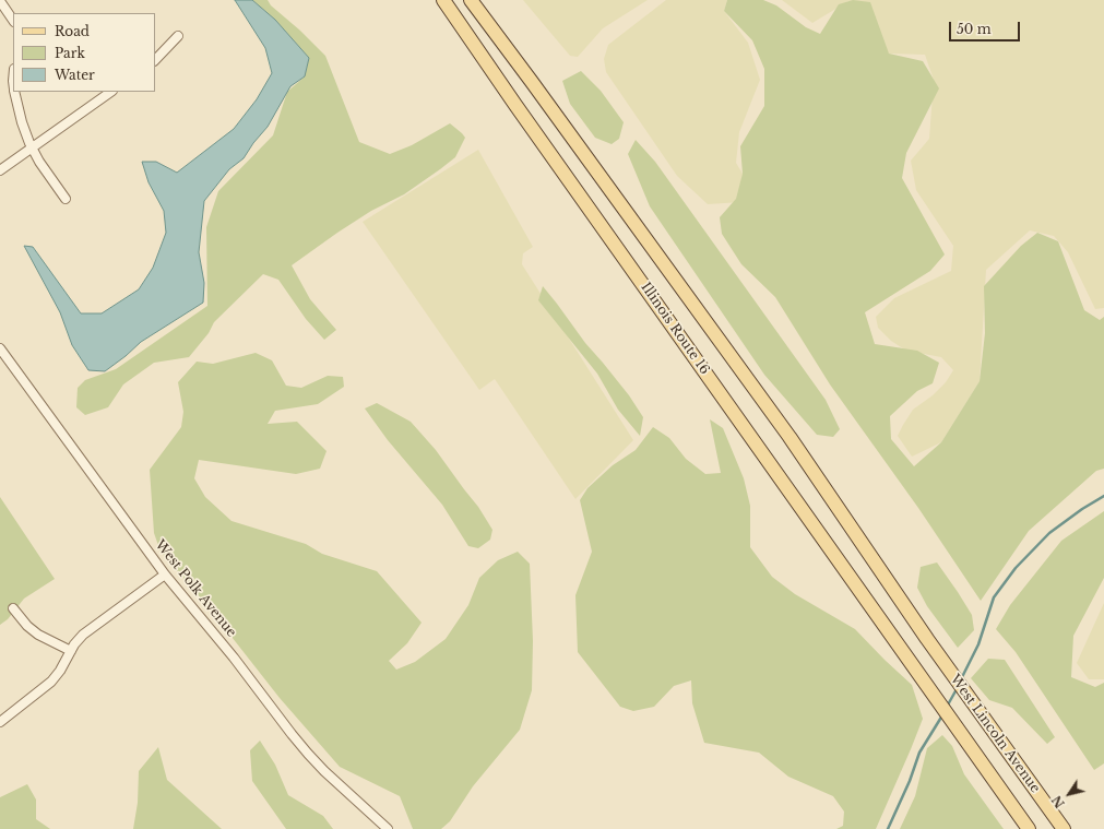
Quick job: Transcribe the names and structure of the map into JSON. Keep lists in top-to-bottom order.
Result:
{
  "streets": {
    "main road": ["Illinois Route 16", "West Lincoln Avenue"],
    "street": ["West Polk Avenue"]
  },
  "crossings": [
    ["Illinois Route 16", "West Lincoln Avenue"]
  ],
  "legend": ["Road", "Park", "Water"],
  "scale_bar": "50 m",
  "north": "bottom left"
}
